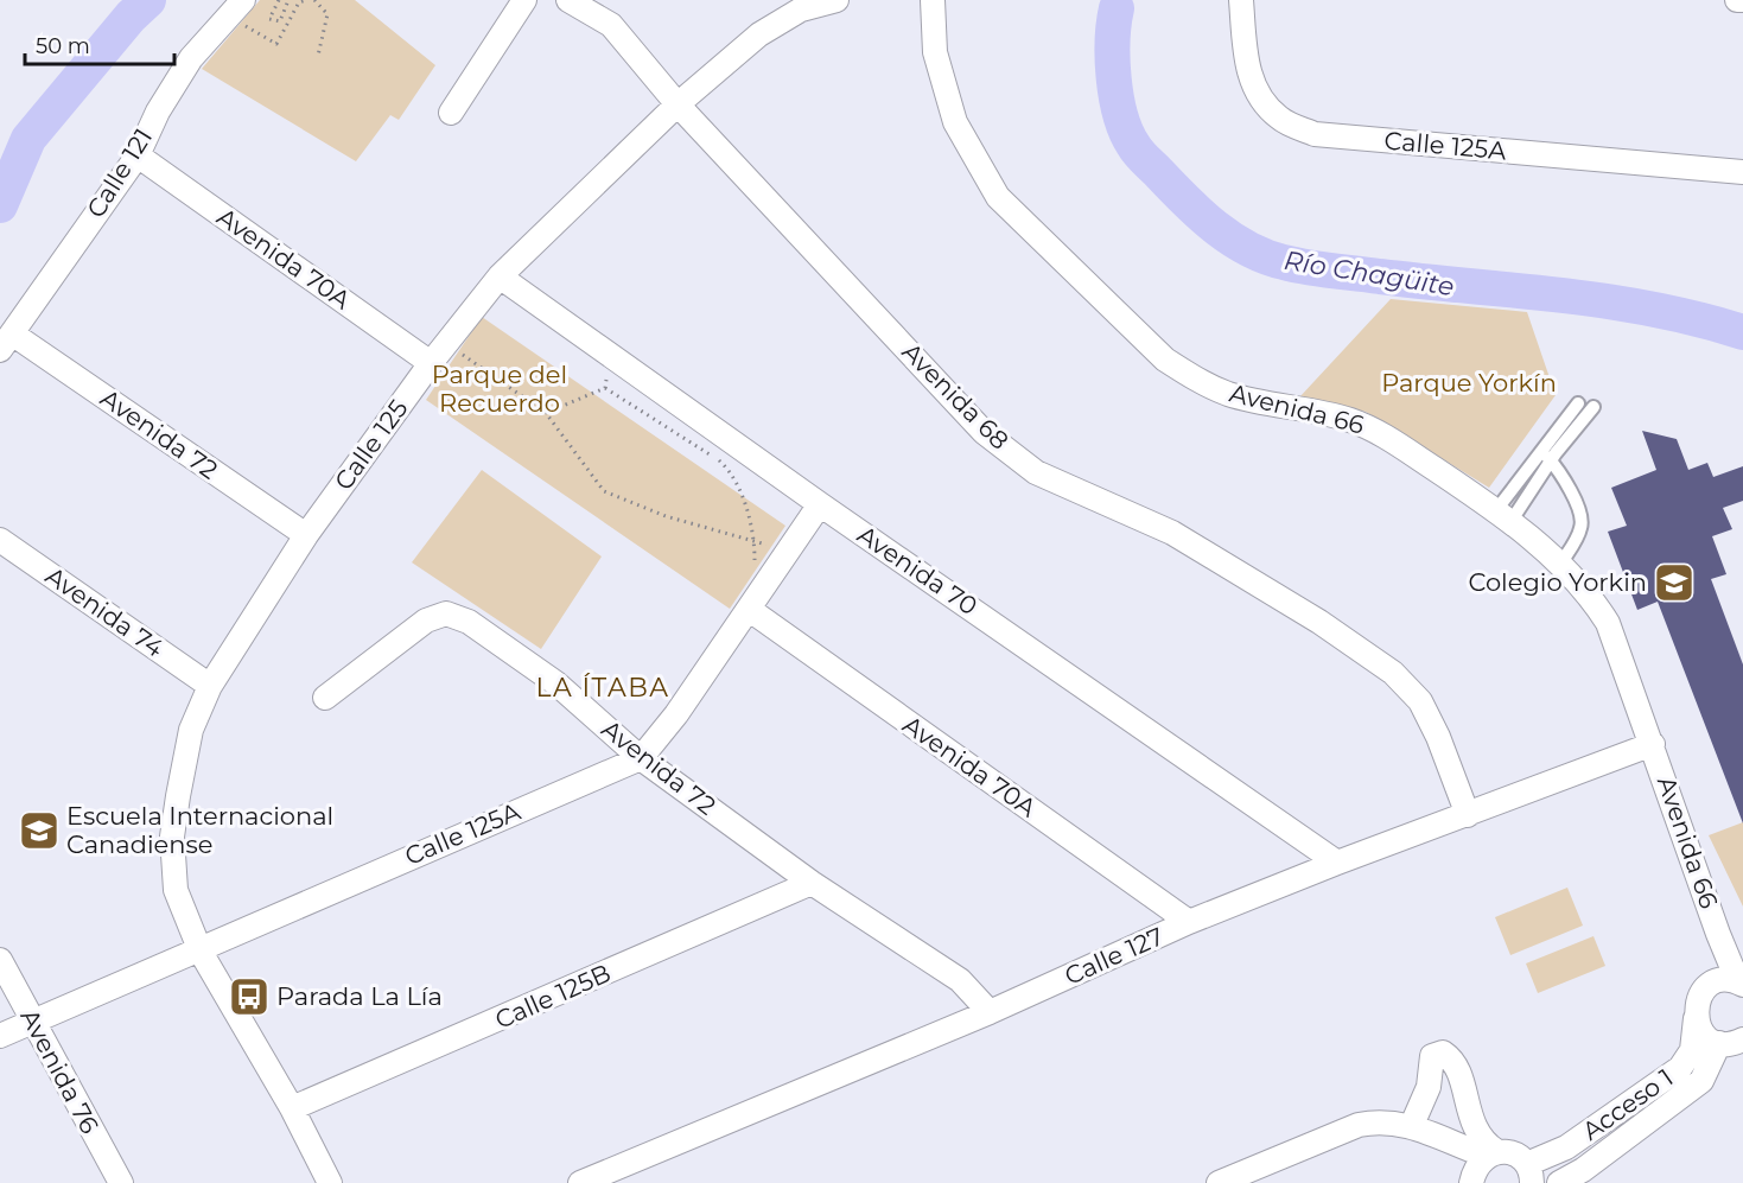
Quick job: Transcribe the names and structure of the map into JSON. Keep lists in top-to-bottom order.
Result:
{
  "streets": {
    "street": [
      "Calle 125A",
      "Calle 121",
      "Avenida 70A",
      "Avenida 68",
      "Avenida 66",
      "Avenida 72",
      "Calle 125",
      "Avenida 70",
      "Avenida 74",
      "Calle 127",
      "Calle 125B",
      "Avenida 76",
      "Acceso 1"
    ]
  },
  "crossings": [
    ["Calle 125A", "Avenida 70A"],
    ["Calle 125A", "Avenida 72"],
    ["Calle 125A", "Calle 125"],
    ["Calle 125A", "Avenida 70"],
    ["Calle 125A", "Avenida 76"],
    ["Calle 121", "Avenida 70A"],
    ["Calle 121", "Avenida 72"],
    ["Avenida 70A", "Calle 125"],
    ["Avenida 70A", "Calle 127"],
    ["Avenida 68", "Calle 125"],
    ["Avenida 68", "Calle 127"],
    ["Avenida 66", "Calle 127"],
    ["Avenida 66", "Acceso 1"],
    ["Avenida 72", "Calle 125"],
    ["Avenida 72", "Calle 127"],
    ["Avenida 72", "Calle 125B"],
    ["Calle 125", "Avenida 70"],
    ["Calle 125", "Avenida 74"],
    ["Avenida 70", "Calle 127"]
  ],
  "districts": ["LA ÍTABA"],
  "water": ["Río Chagüite"],
  "parks": ["Parque del Recuerdo", "Parque Yorkín"],
  "places": {
    "school or university": ["Colegio Yorkin", "Escuela Internacional Canadiense"],
    "bus stop": ["Parada La Lía"]
  },
  "scale_bar": "50 m"
}
